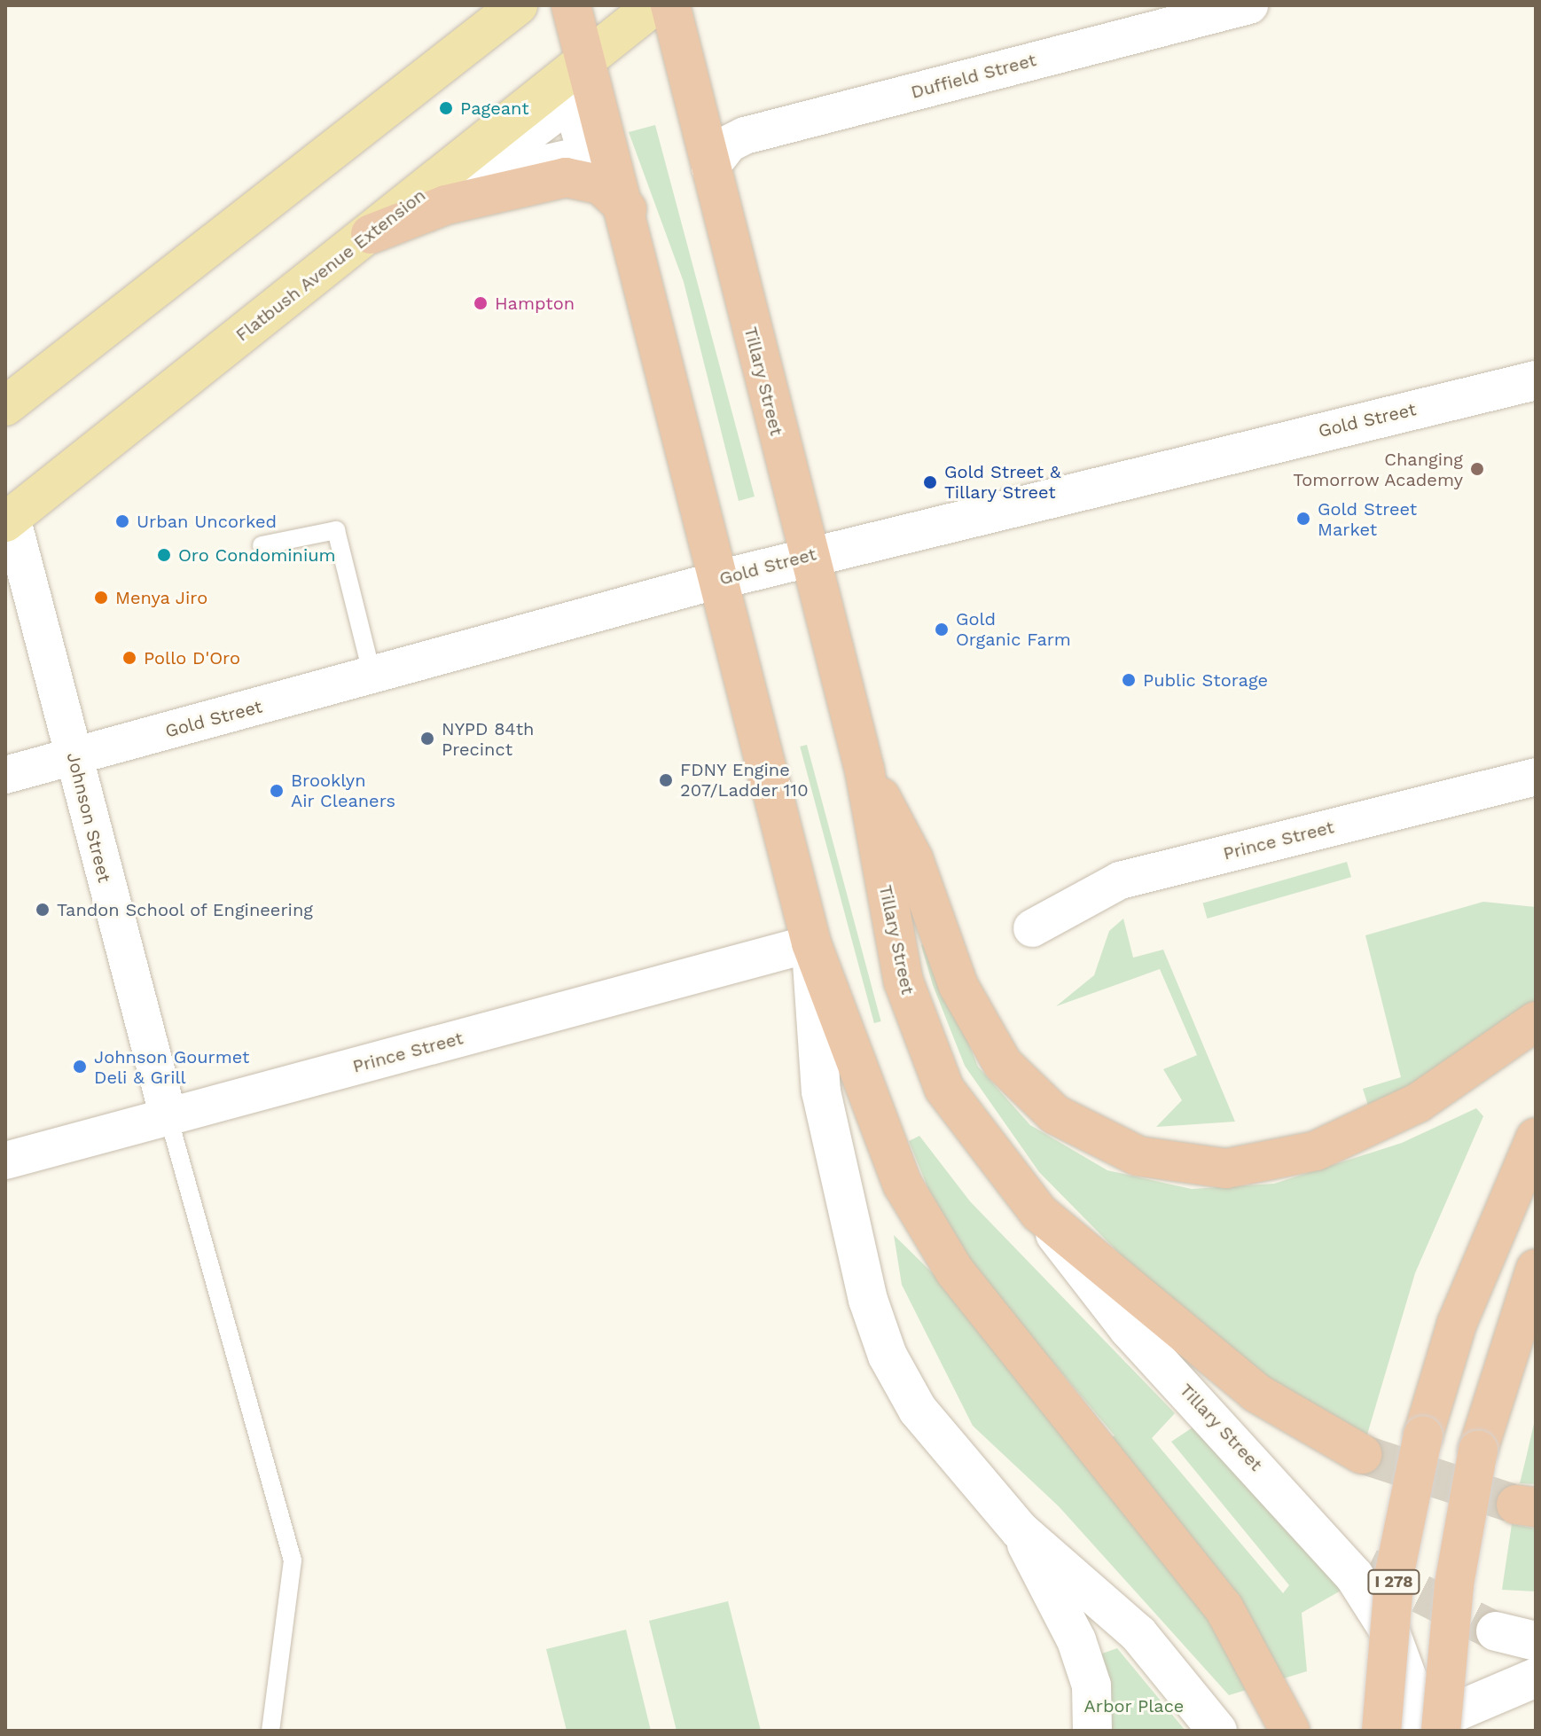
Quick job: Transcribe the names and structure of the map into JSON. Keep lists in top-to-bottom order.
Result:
{
  "streets": {
    "highway": ["Tillary Street", "I 278"],
    "main road": ["Flatbush Avenue Extension", "Gold Street"],
    "street": ["Duffield Street", "Johnson Street", "Prince Street"]
  },
  "crossings": [
    ["Duffield Street", "Tillary Street"],
    ["Flatbush Avenue Extension", "Johnson Street"],
    ["Tillary Street", "Gold Street"],
    ["Gold Street", "Johnson Street"],
    ["Johnson Street", "Prince Street"]
  ],
  "parks": ["Arbor Place"],
  "places": [
    "Pageant",
    "Hampton",
    "Changing Tomorrow Academy",
    "Gold Street & Tillary Street",
    "Gold Street Market",
    "Urban Uncorked",
    "Oro Condominium",
    "Menya Jiro",
    "Gold Organic Farm",
    "Pollo D'Oro",
    "Public Storage",
    "NYPD 84th Precinct",
    "FDNY Engine 207/Ladder 110",
    "Brooklyn Air Cleaners",
    "Tandon School of Engineering",
    "Johnson Gourmet Deli & Grill"
  ]
}
